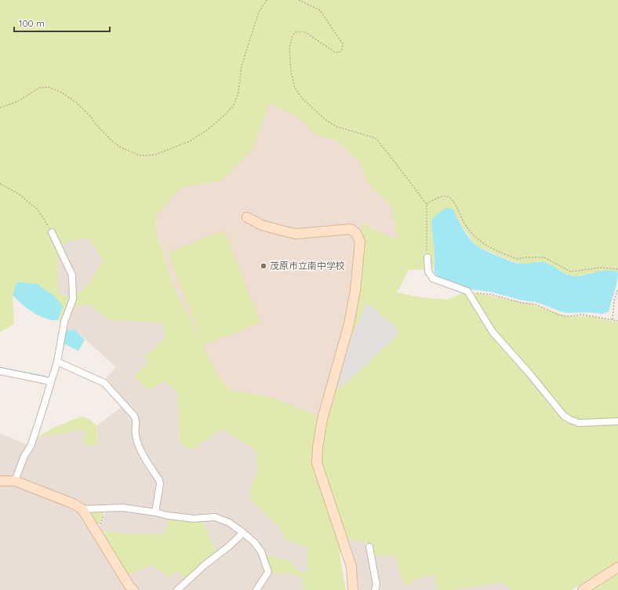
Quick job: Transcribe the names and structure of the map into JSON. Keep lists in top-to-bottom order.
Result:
{
  "places": ["茂原市立南中学校"],
  "scale_bar": "100 m"
}
